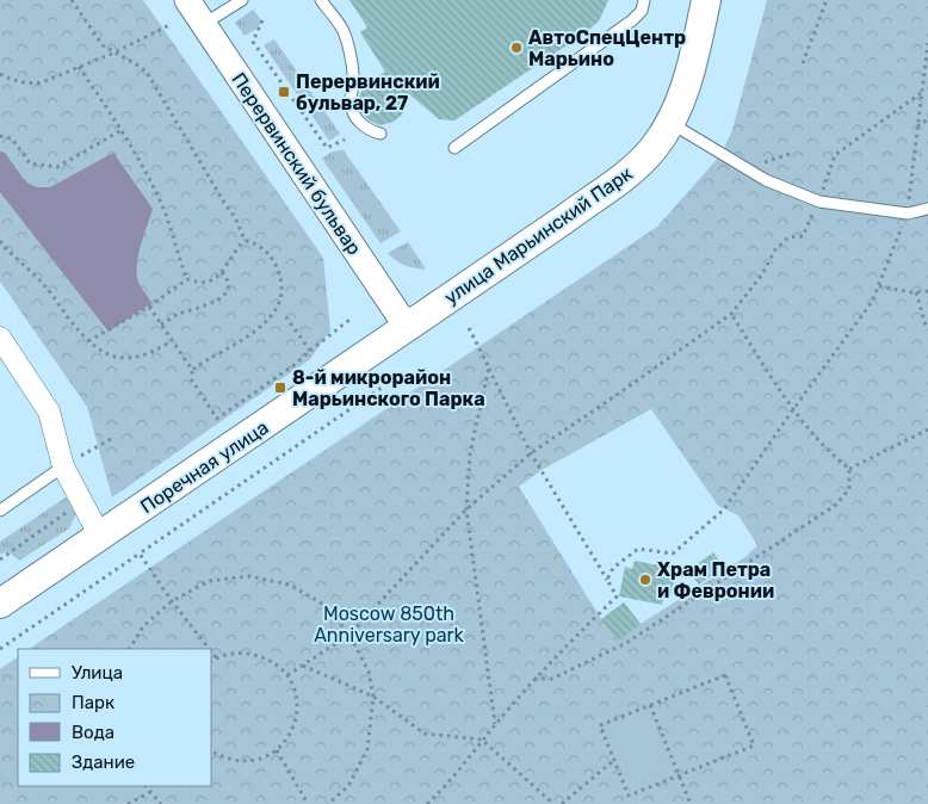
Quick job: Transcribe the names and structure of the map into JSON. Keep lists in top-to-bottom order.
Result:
{
  "streets": {
    "main road": ["улица Марьинский Парк", "Поречная улица"],
    "street": ["Перервинский бульвар"]
  },
  "crossings": [
    ["Перервинский бульвар", "улица Марьинский Парк"],
    ["Перервинский бульвар", "Поречная улица"],
    ["улица Марьинский Парк", "Поречная улица"]
  ],
  "parks": ["Moscow 850th Anniversary park"],
  "places": {
    "other": ["АвтоСпецЦентр Марьино", "Храм Петра и Февронии"],
    "transit": ["Перервинский бульвар, 27", "8-й микрорайон Марьинского Парка"]
  },
  "legend": [
    "Улица",
    "Парк",
    "Вода",
    "Здание"
  ]
}
